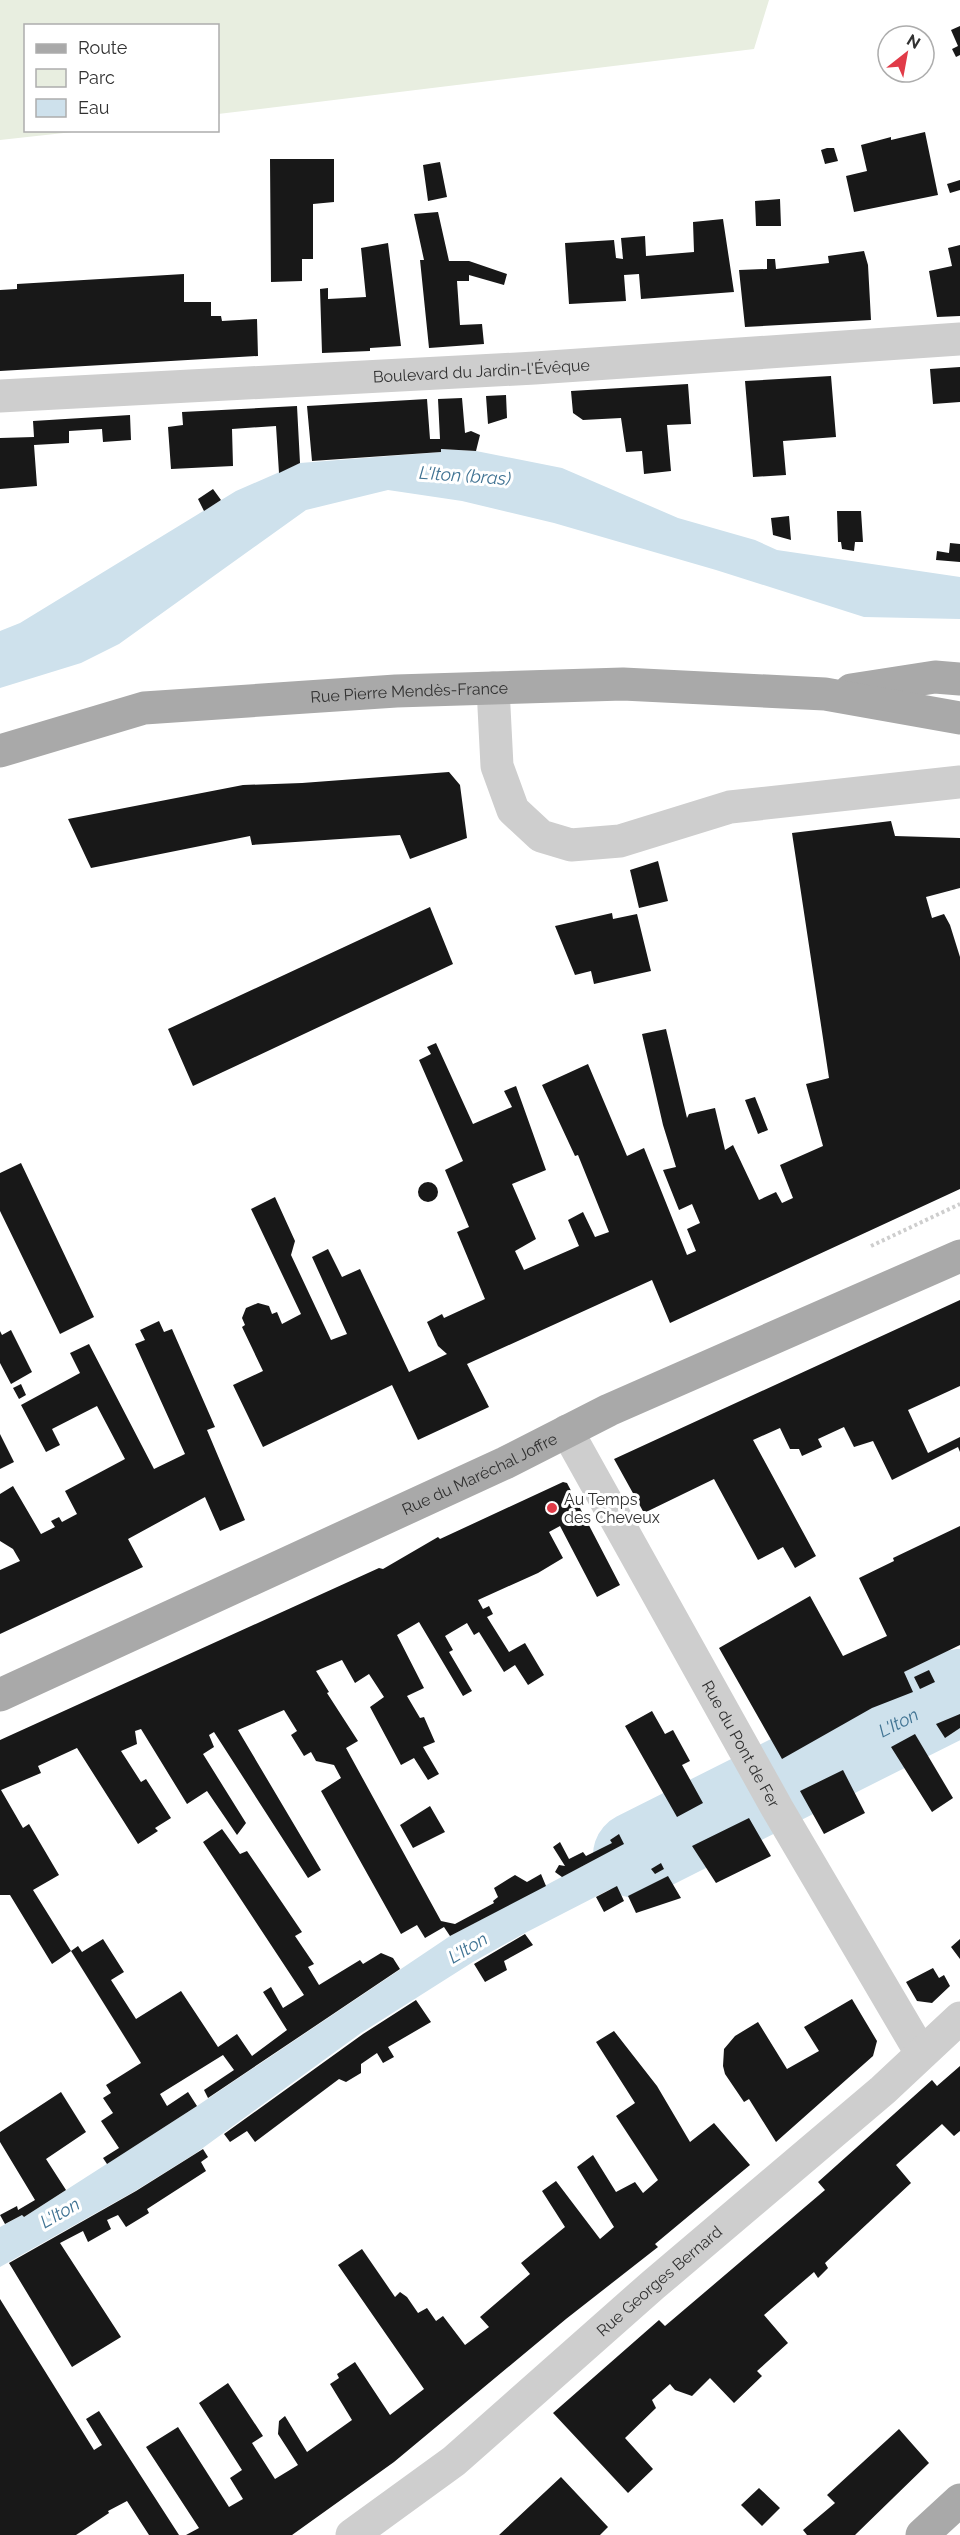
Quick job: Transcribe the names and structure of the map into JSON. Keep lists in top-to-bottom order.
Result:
{
  "streets": {
    "main road": ["Rue Pierre Mendès-France", "Rue du Maréchal Joffre"],
    "street": ["Boulevard du Jardin-l'Évêque", "Rue du Pont de Fer", "Rue Georges Bernard"]
  },
  "crossings": [
    ["Rue du Maréchal Joffre", "Rue du Pont de Fer"],
    ["Rue du Pont de Fer", "Rue Georges Bernard"]
  ],
  "water": ["L'Iton (bras)", "L'Iton"],
  "places": ["Au Temps des Cheveux"],
  "legend": ["Route", "Parc", "Eau"],
  "north": "top right"
}
